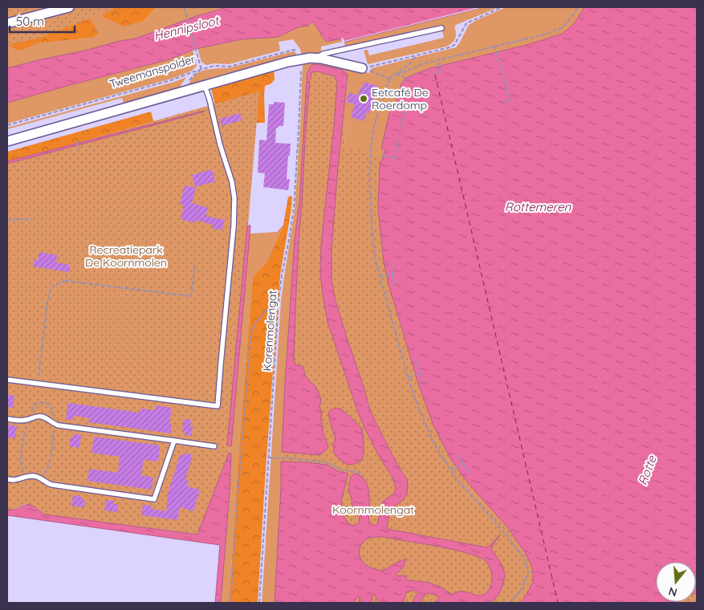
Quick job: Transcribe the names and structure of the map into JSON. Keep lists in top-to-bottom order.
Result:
{
  "streets": {
    "path": ["Tweemanspolder", "Korenmolengat"]
  },
  "crossings": [
    ["Tweemanspolder", "Korenmolengat"]
  ],
  "water": ["Hennipsloot", "Rottemeren", "Rotte"],
  "parks": ["Recreatiepark De Koornmolen", "Koornmolengat"],
  "places": ["Eetcafé De Roerdomp"],
  "scale_bar": "50 m",
  "north": "bottom"
}
